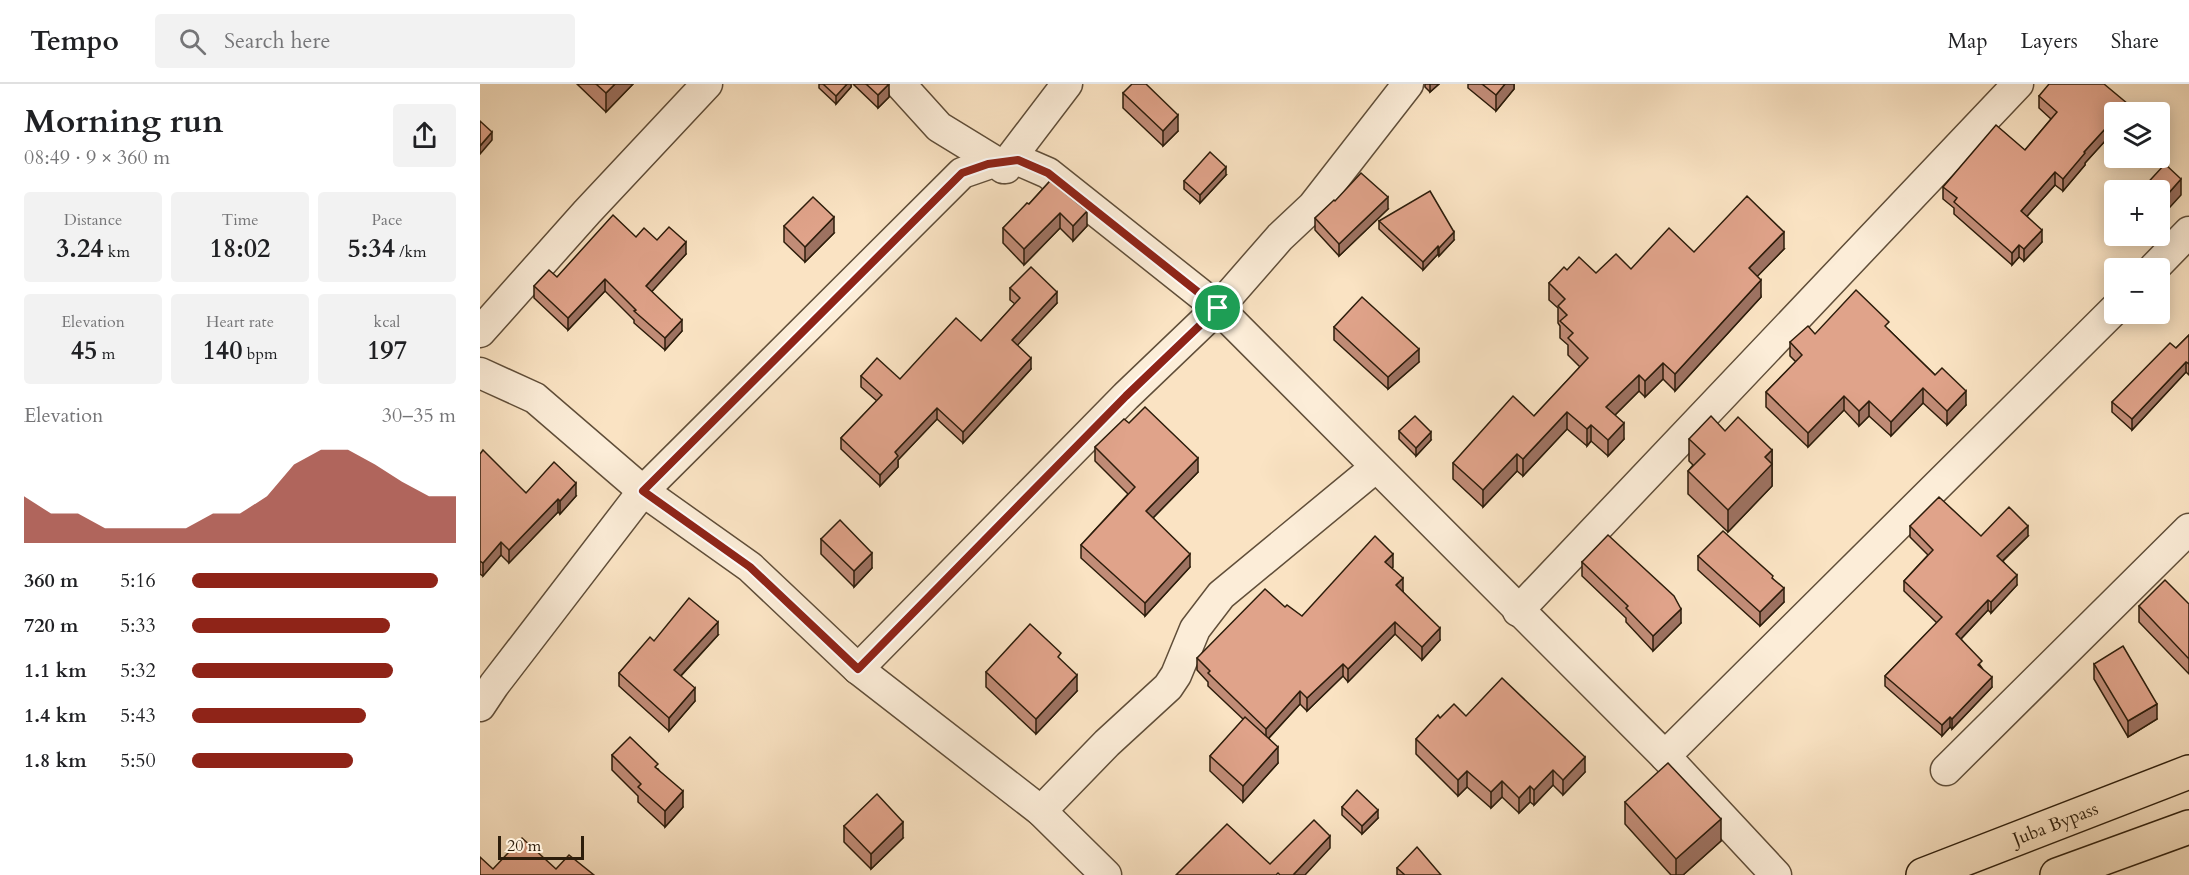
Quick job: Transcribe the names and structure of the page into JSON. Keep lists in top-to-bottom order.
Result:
{
  "streets": {
    "main road": ["Juba Bypass"]
  },
  "scale_bar": "20 m",
  "page": {
    "header": "Tempo",
    "search": "Search here",
    "nav": ["Map", "Layers", "Share"],
    "heading": ["Morning run", "08:49 · 9 × 360 m"],
    "map_buttons": ["+", "−"],
    "stats": [
      ["Distance", "3.24 km"],
      ["Time", "18:02"],
      ["Pace", "5:34 /km"],
      ["Elevation", "45 m"],
      ["Heart rate", "140 bpm"],
      ["kcal", "197"]
    ],
    "chart": ["Elevation", "30–35 m"],
    "list": [
      {
        "name": "360 m",
        "note": "5:16"
      },
      {
        "name": "720 m",
        "note": "5:33"
      },
      {
        "name": "1.1 km",
        "note": "5:32"
      },
      {
        "name": "1.4 km",
        "note": "5:43"
      },
      {
        "name": "1.8 km",
        "note": "5:50"
      }
    ],
    "scale": "20 m"
  }
}
